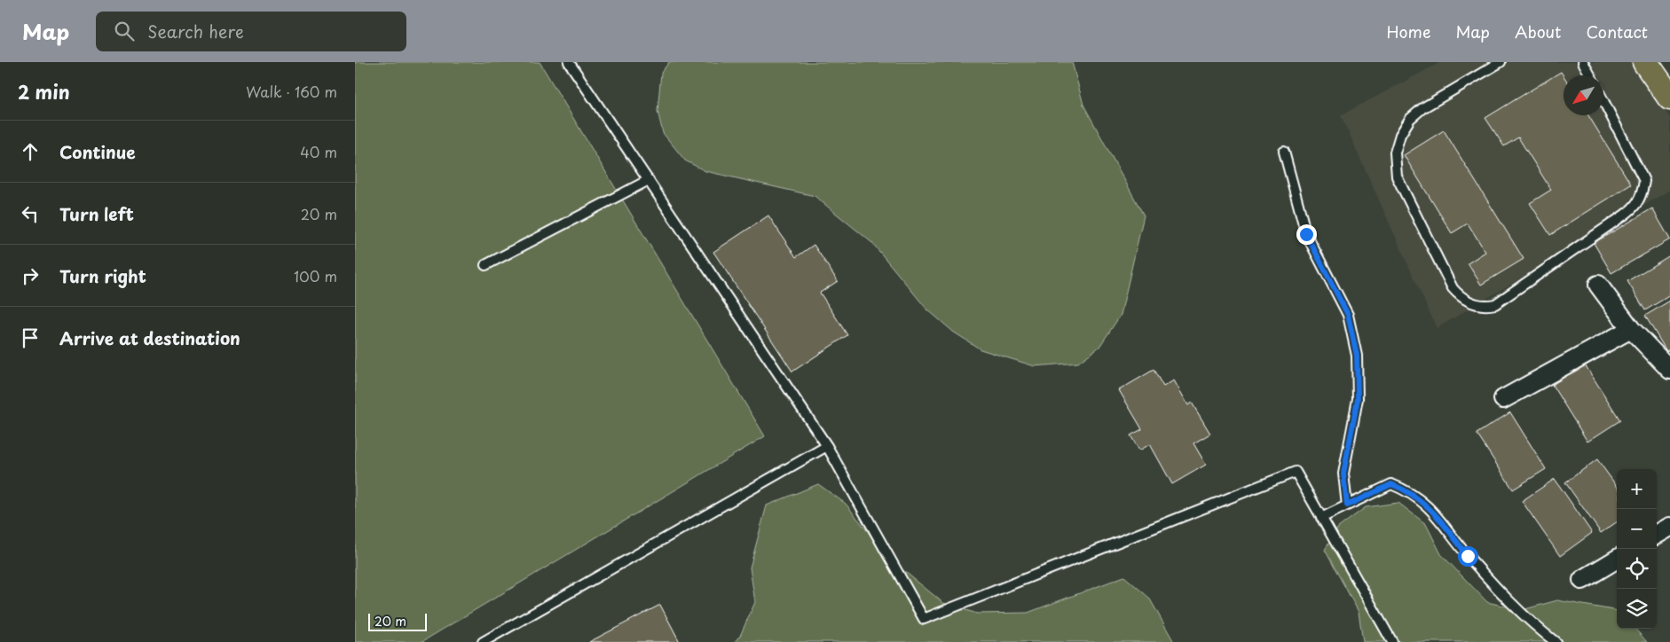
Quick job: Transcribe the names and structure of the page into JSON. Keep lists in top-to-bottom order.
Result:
{
  "scale_bar": "20 m",
  "north": "bottom left",
  "page": {
    "header": "Map",
    "search": "Search here",
    "nav": [
      "Home",
      "Map",
      "About",
      "Contact"
    ],
    "heading": ["2 min", "Walk · 160 m"],
    "list": [
      ["Continue", "40 m"],
      ["Turn left", "20 m"],
      ["Turn right", "100 m"],
      "Arrive at destination"
    ],
    "map_buttons": ["+", "−"],
    "scale": "20 m"
  }
}
